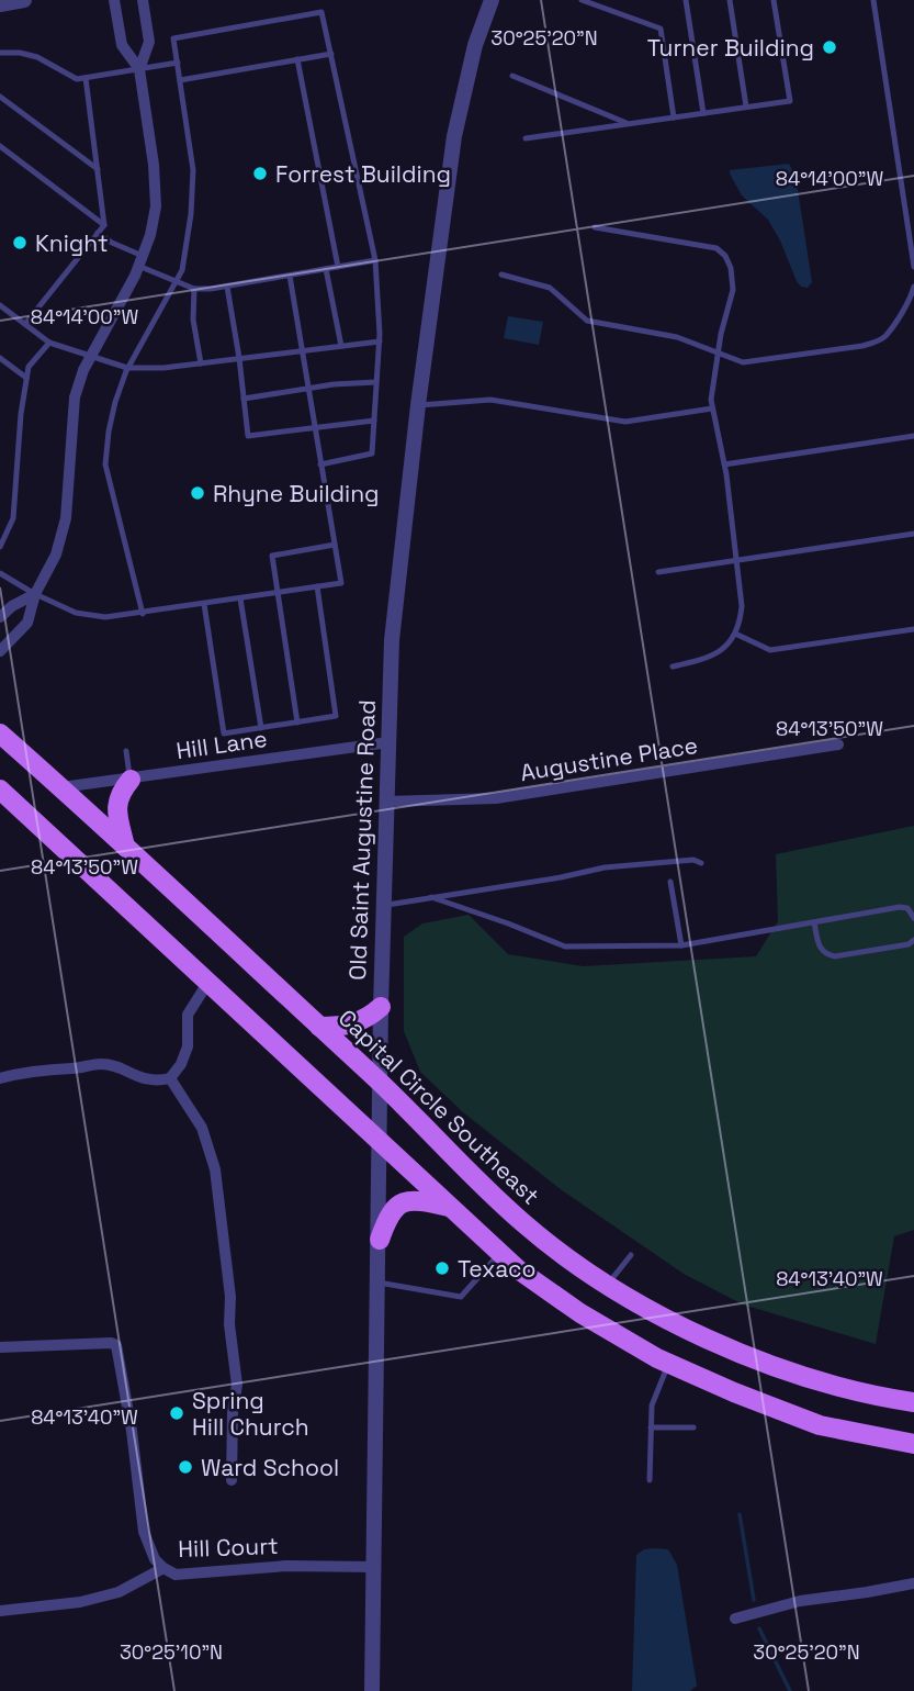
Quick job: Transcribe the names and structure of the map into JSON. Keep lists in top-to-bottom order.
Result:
{
  "streets": {
    "main road": ["Capital Circle Southeast"],
    "street": [
      "Hill Lane",
      "Augustine Place",
      "Old Saint Augustine Road",
      "Hill Court"
    ]
  },
  "crossings": [
    ["Hill Lane", "Old Saint Augustine Road"],
    ["Hill Lane", "Capital Circle Southeast"],
    ["Augustine Place", "Old Saint Augustine Road"],
    ["Old Saint Augustine Road", "Capital Circle Southeast"],
    ["Old Saint Augustine Road", "Hill Court"]
  ],
  "places": [
    "Turner Building",
    "Forrest Building",
    "Knight",
    "Rhyne Building",
    "Texaco",
    "Spring Hill Church",
    "Ward School"
  ],
  "coordinates": [
    "30°25'20\"N",
    "84°14'00\"W",
    "84°13'50\"W",
    "84°13'40\"W",
    "30°25'10\"N"
  ]
}
